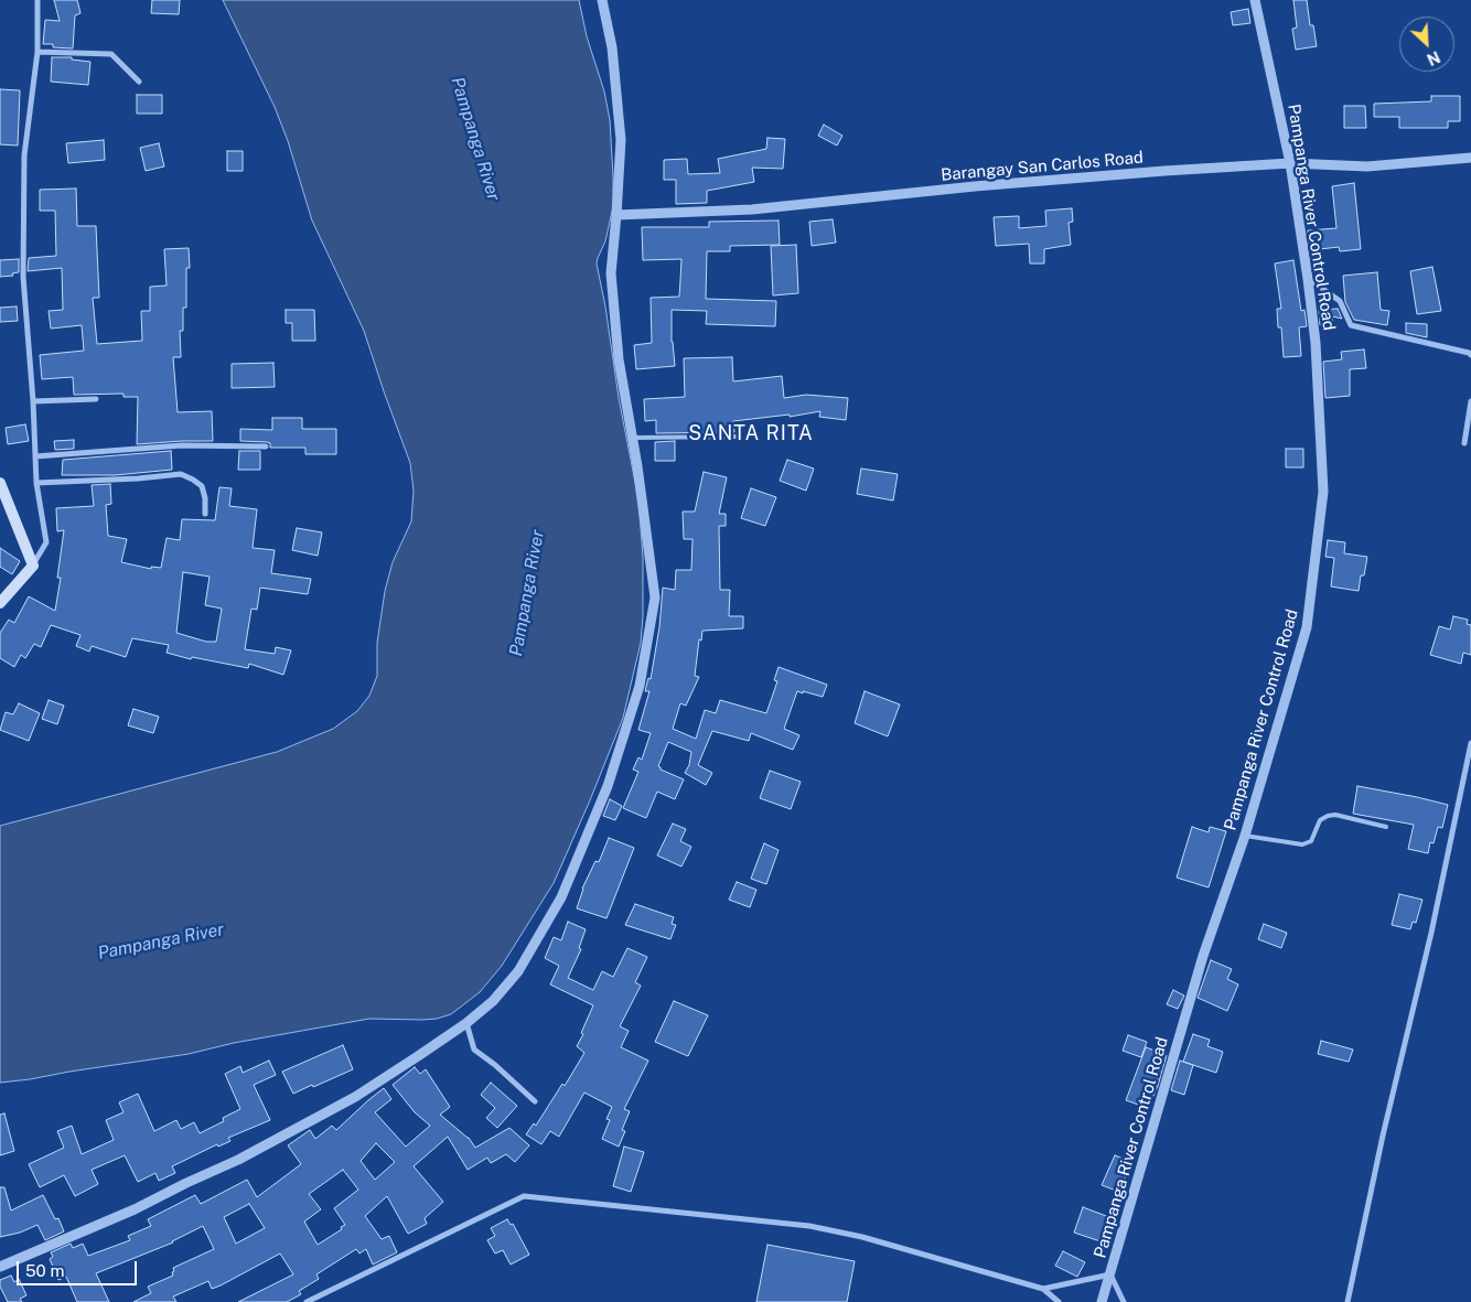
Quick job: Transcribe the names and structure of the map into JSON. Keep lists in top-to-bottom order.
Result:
{
  "streets": {
    "street": ["Barangay San Carlos Road", "Pampanga River Control Road"]
  },
  "crossings": [
    ["Barangay San Carlos Road", "Pampanga River Control Road"]
  ],
  "districts": ["SANTA RITA"],
  "water": ["Pampanga River"],
  "scale_bar": "50 m",
  "north": "bottom right"
}
